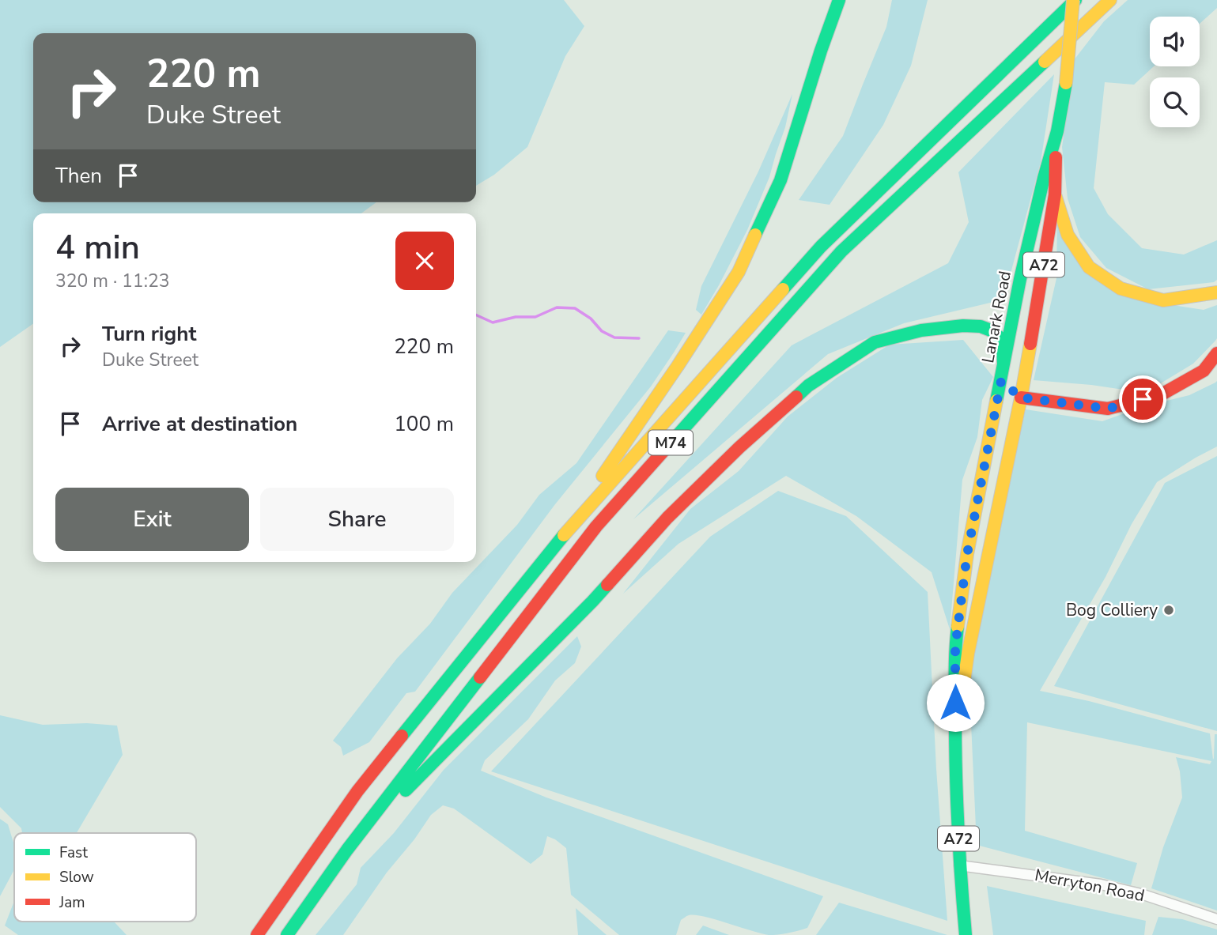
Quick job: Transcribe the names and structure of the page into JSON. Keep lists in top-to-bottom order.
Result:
{
  "streets": {
    "main road": ["A72", "Lanark Road", "M74"],
    "street": ["Merryton Road"]
  },
  "crossings": [
    ["A72", "Lanark Road"],
    ["A72", "M74"],
    ["Lanark Road", "M74"],
    ["Lanark Road", "Merryton Road"]
  ],
  "places": ["Bog Colliery"],
  "legend": ["Fast", "Slow", "Jam"],
  "page": {
    "turn": ["220 m", "Duke Street"],
    "then": "Then",
    "heading": ["4 min", "320 m · 11:23"],
    "list": [
      {
        "name": "Turn right",
        "note": "Duke Street",
        "value": "220 m"
      },
      {
        "name": "Arrive at destination",
        "value": "100 m"
      }
    ],
    "buttons": ["Exit", "Share"]
  }
}
